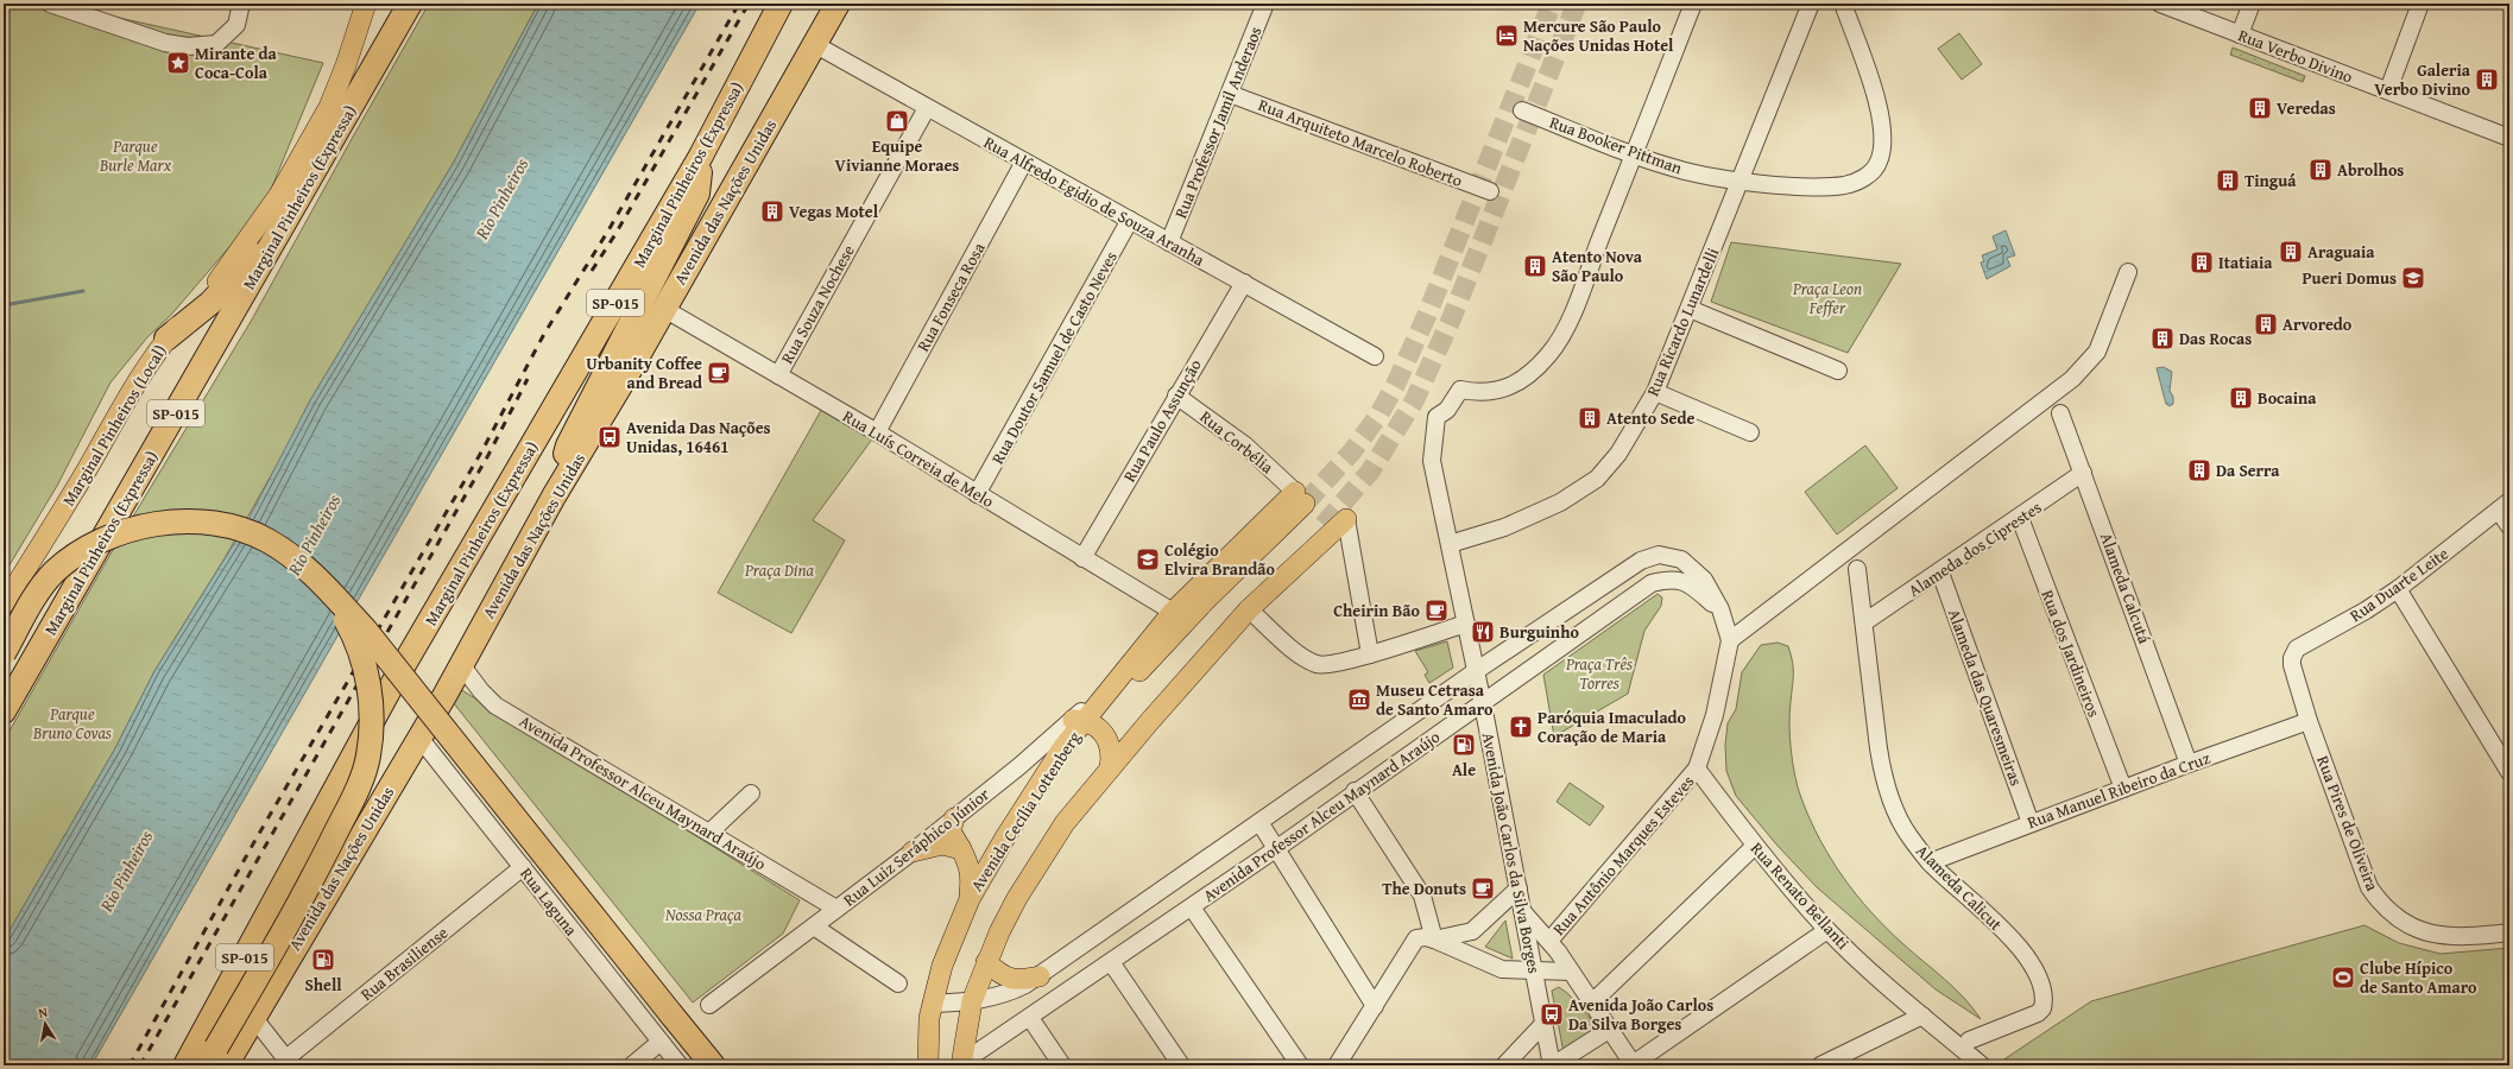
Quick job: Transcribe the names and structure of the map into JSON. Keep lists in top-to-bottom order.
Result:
{
  "streets": {
    "highway": ["Marginal Pinheiros (Expressa)", "Avenida das Nações Unidas", "SP-015"],
    "main road": ["Marginal Pinheiros (Local)", "Avenida Cecília Lottenberg"],
    "street": [
      "Rua Verbo Divino",
      "Rua Professor Jamil Anderaos",
      "Rua Arquiteto Marcelo Roberto",
      "Rua Booker Pittman",
      "Rua Alfredo Egidio de Souza Aranha",
      "Rua Fonseca Rosa",
      "Rua Souza Nochese",
      "Rua Ricardo Lunardelli",
      "Rua Doutor Samuel de Casto Neves",
      "Rua Paulo Assunção",
      "Rua Corbélia",
      "Rua Luís Correia de Melo",
      "Alameda dos Ciprestes",
      "Rua Duarte Leite",
      "Alameda Calcutá",
      "Rua dos Jardineiros",
      "Alameda das Quaresmeiras",
      "Rua Manuel Ribeiro da Cruz",
      "Avenida Professor Alceu Maynard Araújo",
      "Rua Pires de Oliveira",
      "Rua Luiz Seráphico Júnior",
      "Avenida João Carlos da Silva Borges",
      "Rua Antônio Marques Esteves",
      "Alameda Calicut",
      "Rua Renato Bellanti",
      "Rua Laguna",
      "Rua Brasiliense"
    ]
  },
  "crossings": [
    ["Rua Professor Jamil Anderaos", "Rua Arquiteto Marcelo Roberto"],
    ["Rua Professor Jamil Anderaos", "Rua Alfredo Egidio de Souza Aranha"],
    ["Rua Booker Pittman", "Rua Ricardo Lunardelli"],
    ["Rua Booker Pittman", "Avenida João Carlos da Silva Borges"],
    ["Rua Alfredo Egidio de Souza Aranha", "Avenida das Nações Unidas"],
    ["Rua Alfredo Egidio de Souza Aranha", "Rua Fonseca Rosa"],
    ["Rua Alfredo Egidio de Souza Aranha", "Rua Souza Nochese"],
    ["Rua Alfredo Egidio de Souza Aranha", "Rua Doutor Samuel de Casto Neves"],
    ["Rua Alfredo Egidio de Souza Aranha", "Rua Paulo Assunção"],
    ["Avenida das Nações Unidas", "Rua Luís Correia de Melo"],
    ["Avenida das Nações Unidas", "Avenida Professor Alceu Maynard Araújo"],
    ["Avenida das Nações Unidas", "Rua Laguna"],
    ["Rua Fonseca Rosa", "Rua Luís Correia de Melo"],
    ["Rua Souza Nochese", "Rua Luís Correia de Melo"],
    ["Rua Ricardo Lunardelli", "Avenida João Carlos da Silva Borges"],
    ["Rua Doutor Samuel de Casto Neves", "Rua Luís Correia de Melo"],
    ["Rua Paulo Assunção", "Rua Corbélia"],
    ["Rua Paulo Assunção", "Rua Luís Correia de Melo"],
    ["Rua Corbélia", "Avenida Cecília Lottenberg"],
    ["Rua Luís Correia de Melo", "Avenida Cecília Lottenberg"],
    ["Alameda dos Ciprestes", "Alameda Calcutá"],
    ["Alameda dos Ciprestes", "Rua dos Jardineiros"],
    ["Alameda dos Ciprestes", "Alameda das Quaresmeiras"],
    ["Alameda dos Ciprestes", "Alameda Calicut"],
    ["Rua Duarte Leite", "Rua Pires de Oliveira"],
    ["Alameda Calcutá", "Rua Manuel Ribeiro da Cruz"],
    ["Rua dos Jardineiros", "Rua Manuel Ribeiro da Cruz"],
    ["Alameda das Quaresmeiras", "Rua Manuel Ribeiro da Cruz"],
    ["Rua Manuel Ribeiro da Cruz", "Rua Pires de Oliveira"],
    ["Rua Manuel Ribeiro da Cruz", "Alameda Calicut"],
    ["Avenida Professor Alceu Maynard Araújo", "Avenida Cecília Lottenberg"],
    ["Avenida Professor Alceu Maynard Araújo", "Rua Luiz Seráphico Júnior"],
    ["Avenida Professor Alceu Maynard Araújo", "Avenida João Carlos da Silva Borges"],
    ["Avenida Cecília Lottenberg", "Rua Luiz Seráphico Júnior"],
    ["Rua Antônio Marques Esteves", "Rua Renato Bellanti"],
    ["Rua Laguna", "Rua Brasiliense"]
  ],
  "water": ["Rio Pinheiros"],
  "parks": [
    "Parque Burle Marx",
    "Praça Leon Feffer",
    "Praça Dina",
    "Praça Três Torres",
    "Parque Bruno Covas",
    "Nossa Praça"
  ],
  "places": {
    "hotel": ["Mercure São Paulo Nações Unidas Hotel"],
    "place": ["Mirante da Coca-Cola"],
    "building": [
      "Galeria Verbo Divino",
      "Veredas",
      "Abrolhos",
      "Tinguá",
      "Vegas Motel",
      "Araguaia",
      "Itatiaia",
      "Atento Nova São Paulo",
      "Arvoredo",
      "Das Rocas",
      "Bocaina",
      "Atento Sede",
      "Da Serra"
    ],
    "shop": ["Equipe Vivianne Moraes"],
    "school or university": ["Pueri Domus", "Colégio Elvira Brandão"],
    "cafe": ["Urbanity Coffee and Bread", "Cheirin Bão", "The Donuts"],
    "bus stop": ["Avenida Das Nações Unidas, 16461", "Avenida João Carlos Da Silva Borges"],
    "restaurant": ["Burguinho"],
    "museum": ["Museu Cetrasa de Santo Amaro"],
    "church": ["Paróquia Imaculado Coração de Maria"],
    "fuel station": ["Ale", "Shell"],
    "sports": ["Clube Hípico de Santo Amaro"]
  },
  "north": "top"
}
